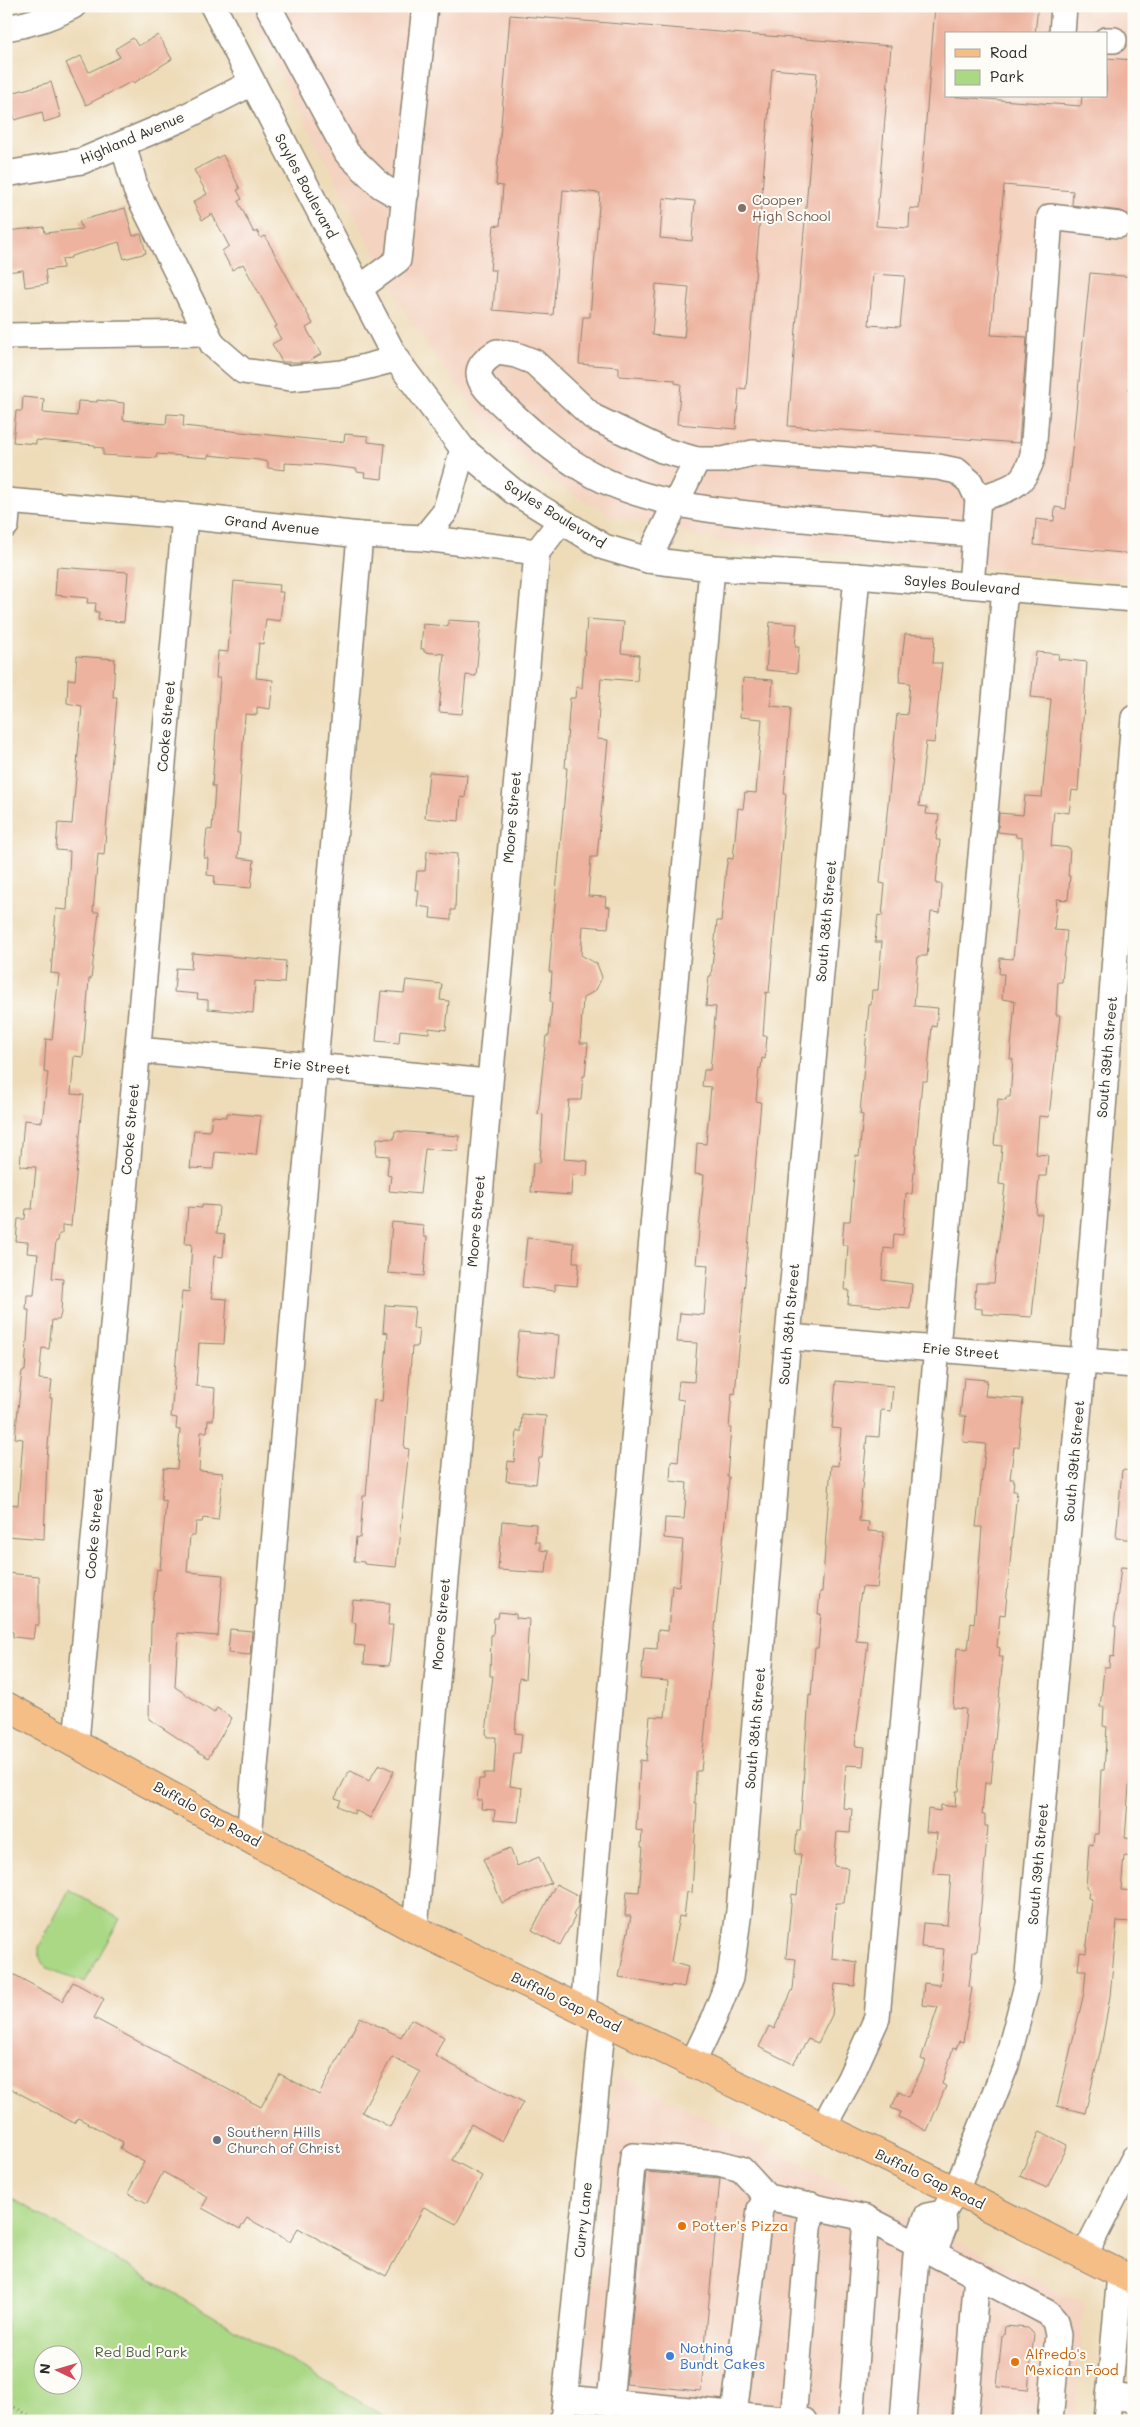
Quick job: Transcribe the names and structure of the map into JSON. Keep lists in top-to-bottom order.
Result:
{
  "streets": {
    "main road": ["Buffalo Gap Road"],
    "street": [
      "Highland Avenue",
      "Sayles Boulevard",
      "Grand Avenue",
      "Cooke Street",
      "Moore Street",
      "South 38th Street",
      "South 39th Street",
      "Erie Street",
      "Curry Lane"
    ]
  },
  "crossings": [
    ["Highland Avenue", "Sayles Boulevard"],
    ["Sayles Boulevard", "South 38th Street"],
    ["Sayles Boulevard", "Curry Lane"],
    ["Grand Avenue", "Cooke Street"],
    ["Grand Avenue", "Moore Street"],
    ["Cooke Street", "Erie Street"],
    ["Cooke Street", "Buffalo Gap Road"],
    ["Moore Street", "Erie Street"],
    ["Moore Street", "Buffalo Gap Road"],
    ["South 38th Street", "Erie Street"],
    ["South 38th Street", "Buffalo Gap Road"],
    ["South 39th Street", "Erie Street"],
    ["South 39th Street", "Buffalo Gap Road"],
    ["Buffalo Gap Road", "Curry Lane"]
  ],
  "parks": ["Red Bud Park"],
  "places": [
    "Cooper High School",
    "Southern Hills Church of Christ",
    "Potter's Pizza",
    "Nothing Bundt Cakes",
    "Alfredo's Mexican Food"
  ],
  "legend": ["Road", "Park"],
  "north": "left"
}
